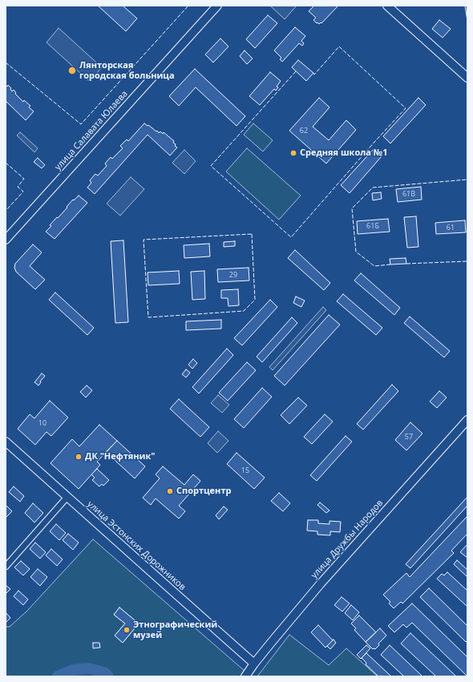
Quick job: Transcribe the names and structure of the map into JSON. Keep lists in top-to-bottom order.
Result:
{
  "streets": {
    "main road": ["улица Салавата Юлаева", "улица Дружбы Народов", "улица Эстонских Дорожников"]
  },
  "crossings": [
    ["улица Дружбы Народов", "улица Эстонских Дорожников"]
  ],
  "places": [
    "Лянторская городская больница",
    "Средняя школа №1",
    "ДК \"Нефтяник\"",
    "Спортцентр",
    "Этнографический музей"
  ],
  "house_numbers": [
    "62",
    "61В",
    "61Б",
    "61",
    "29",
    "10",
    "57",
    "15"
  ]
}
